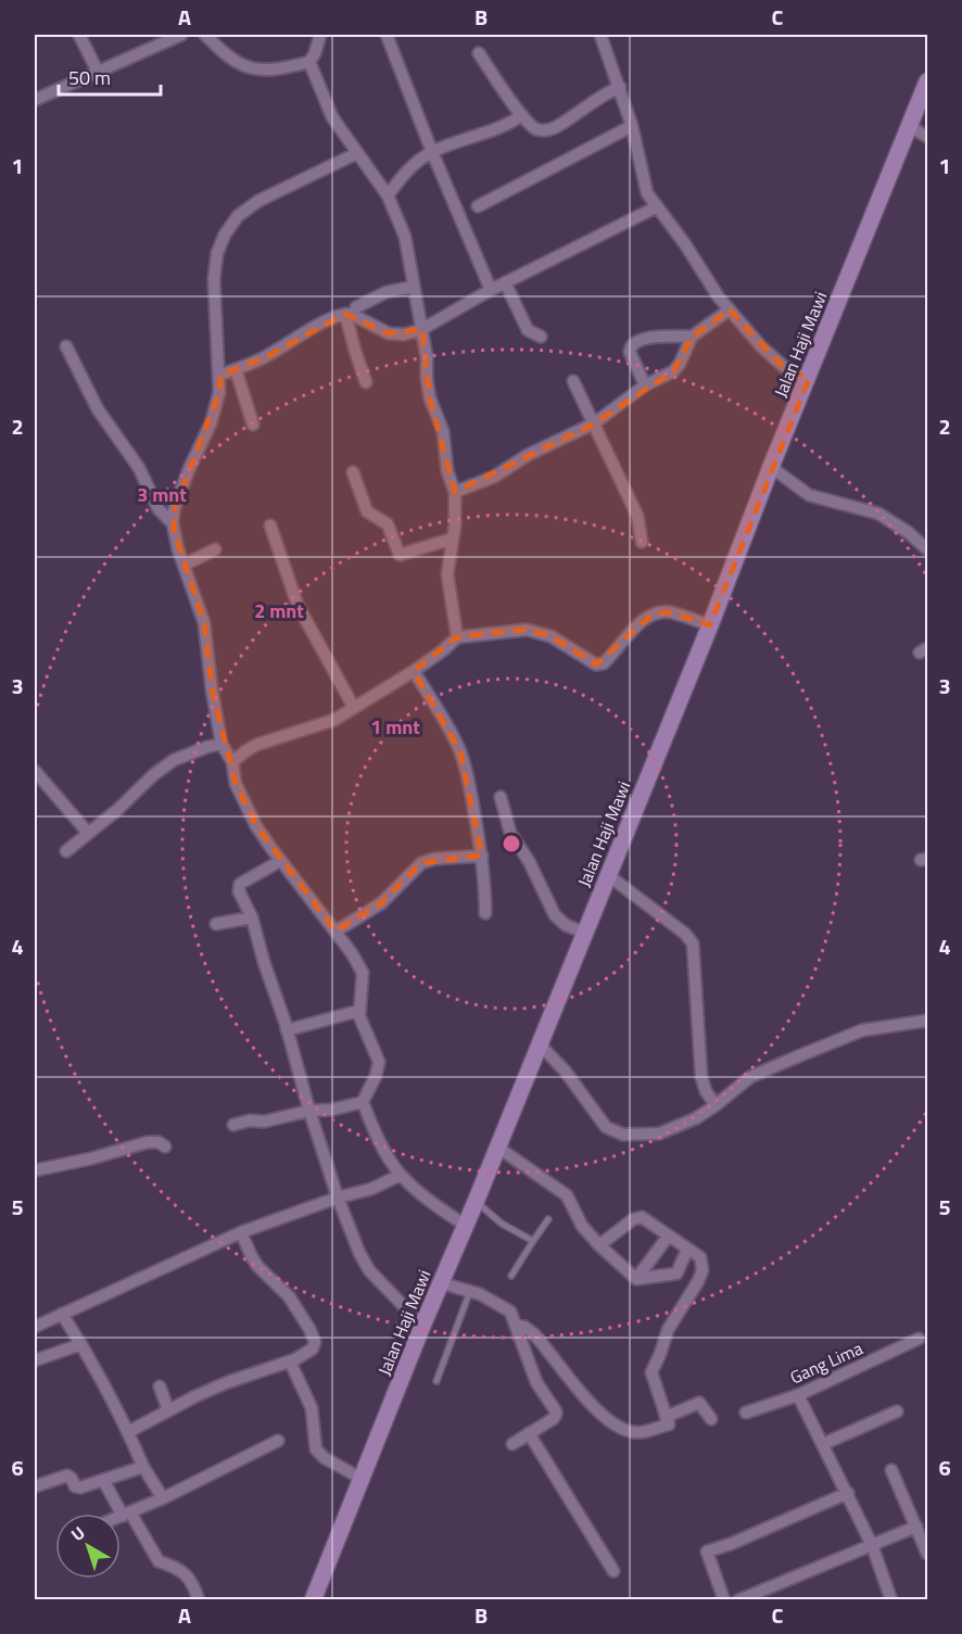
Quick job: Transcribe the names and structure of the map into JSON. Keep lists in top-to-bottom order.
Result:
{
  "streets": {
    "street": ["Jalan Haji Mawi", "Gang Lima"]
  },
  "scale_bar": "50 m",
  "north": "top left",
  "grid": {
    "columns": ["A", "B", "C"],
    "rows": [
      "1",
      "2",
      "3",
      "4",
      "5",
      "6"
    ]
  },
  "rings": ["3 mnt", "2 mnt", "1 mnt"]
}
